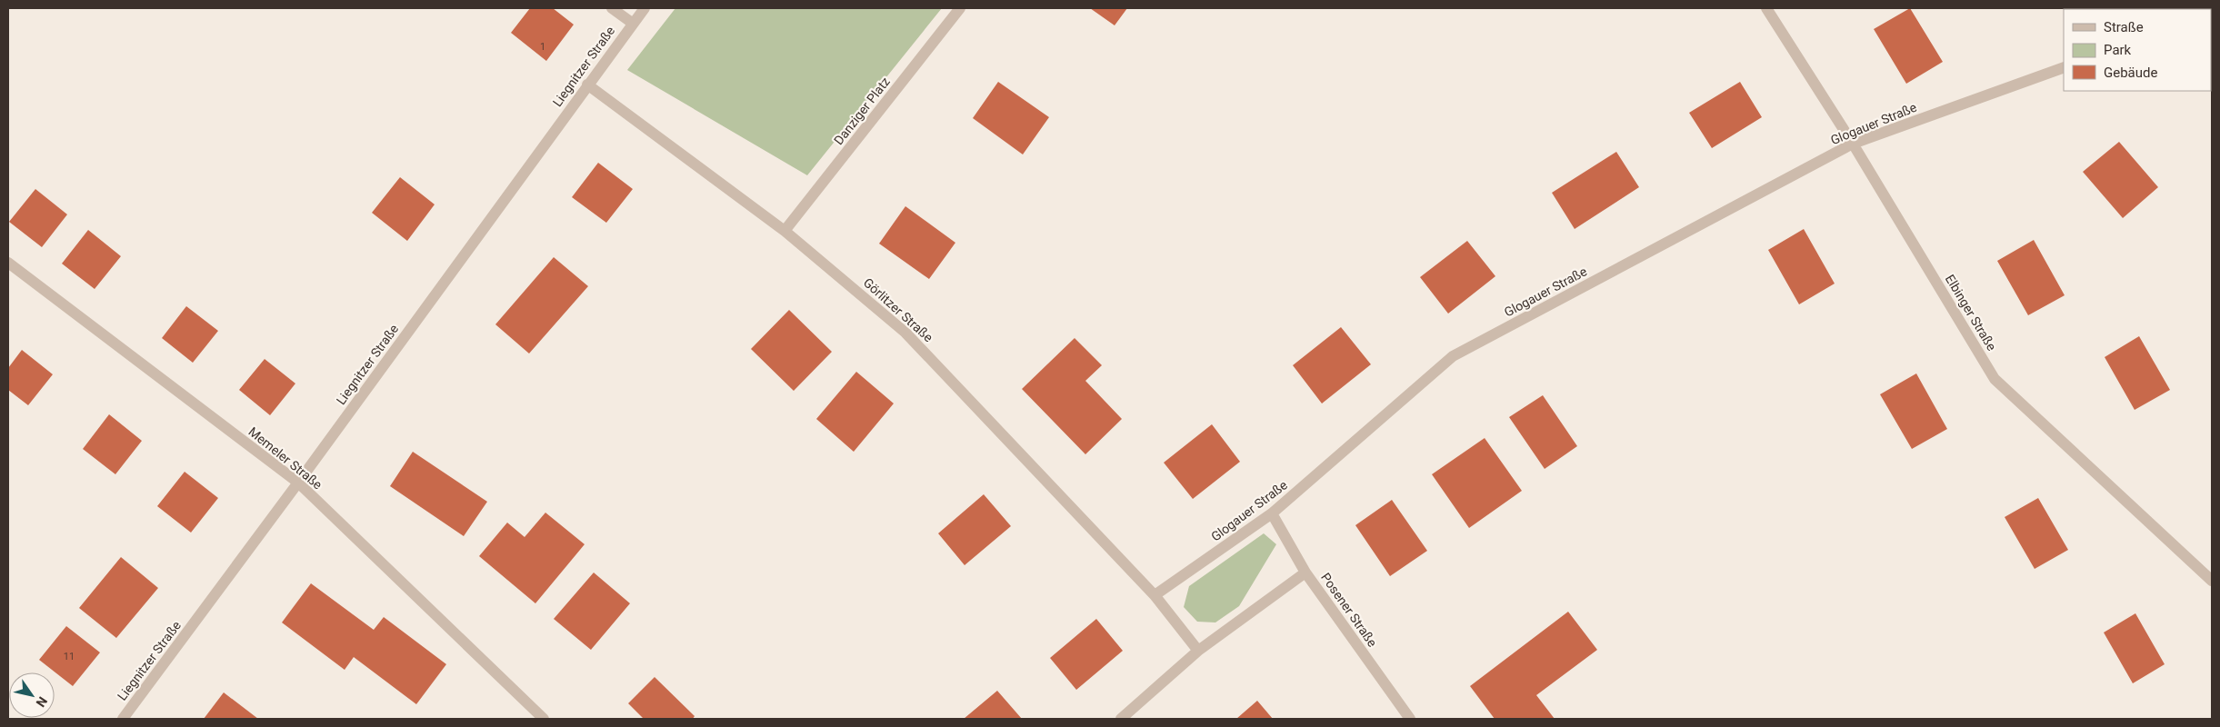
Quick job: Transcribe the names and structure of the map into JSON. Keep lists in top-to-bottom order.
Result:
{
  "streets": {
    "street": [
      "Liegnitzer Straße",
      "Danziger Platz",
      "Glogauer Straße",
      "Görlitzer Straße",
      "Elbinger Straße",
      "Memeler Straße",
      "Posener Straße"
    ]
  },
  "crossings": [
    ["Liegnitzer Straße", "Görlitzer Straße"],
    ["Liegnitzer Straße", "Memeler Straße"],
    ["Danziger Platz", "Görlitzer Straße"],
    ["Glogauer Straße", "Görlitzer Straße"],
    ["Glogauer Straße", "Elbinger Straße"],
    ["Glogauer Straße", "Posener Straße"]
  ],
  "house_numbers": ["1", "11"],
  "legend": ["Straße", "Park", "Gebäude"],
  "north": "bottom right"
}
